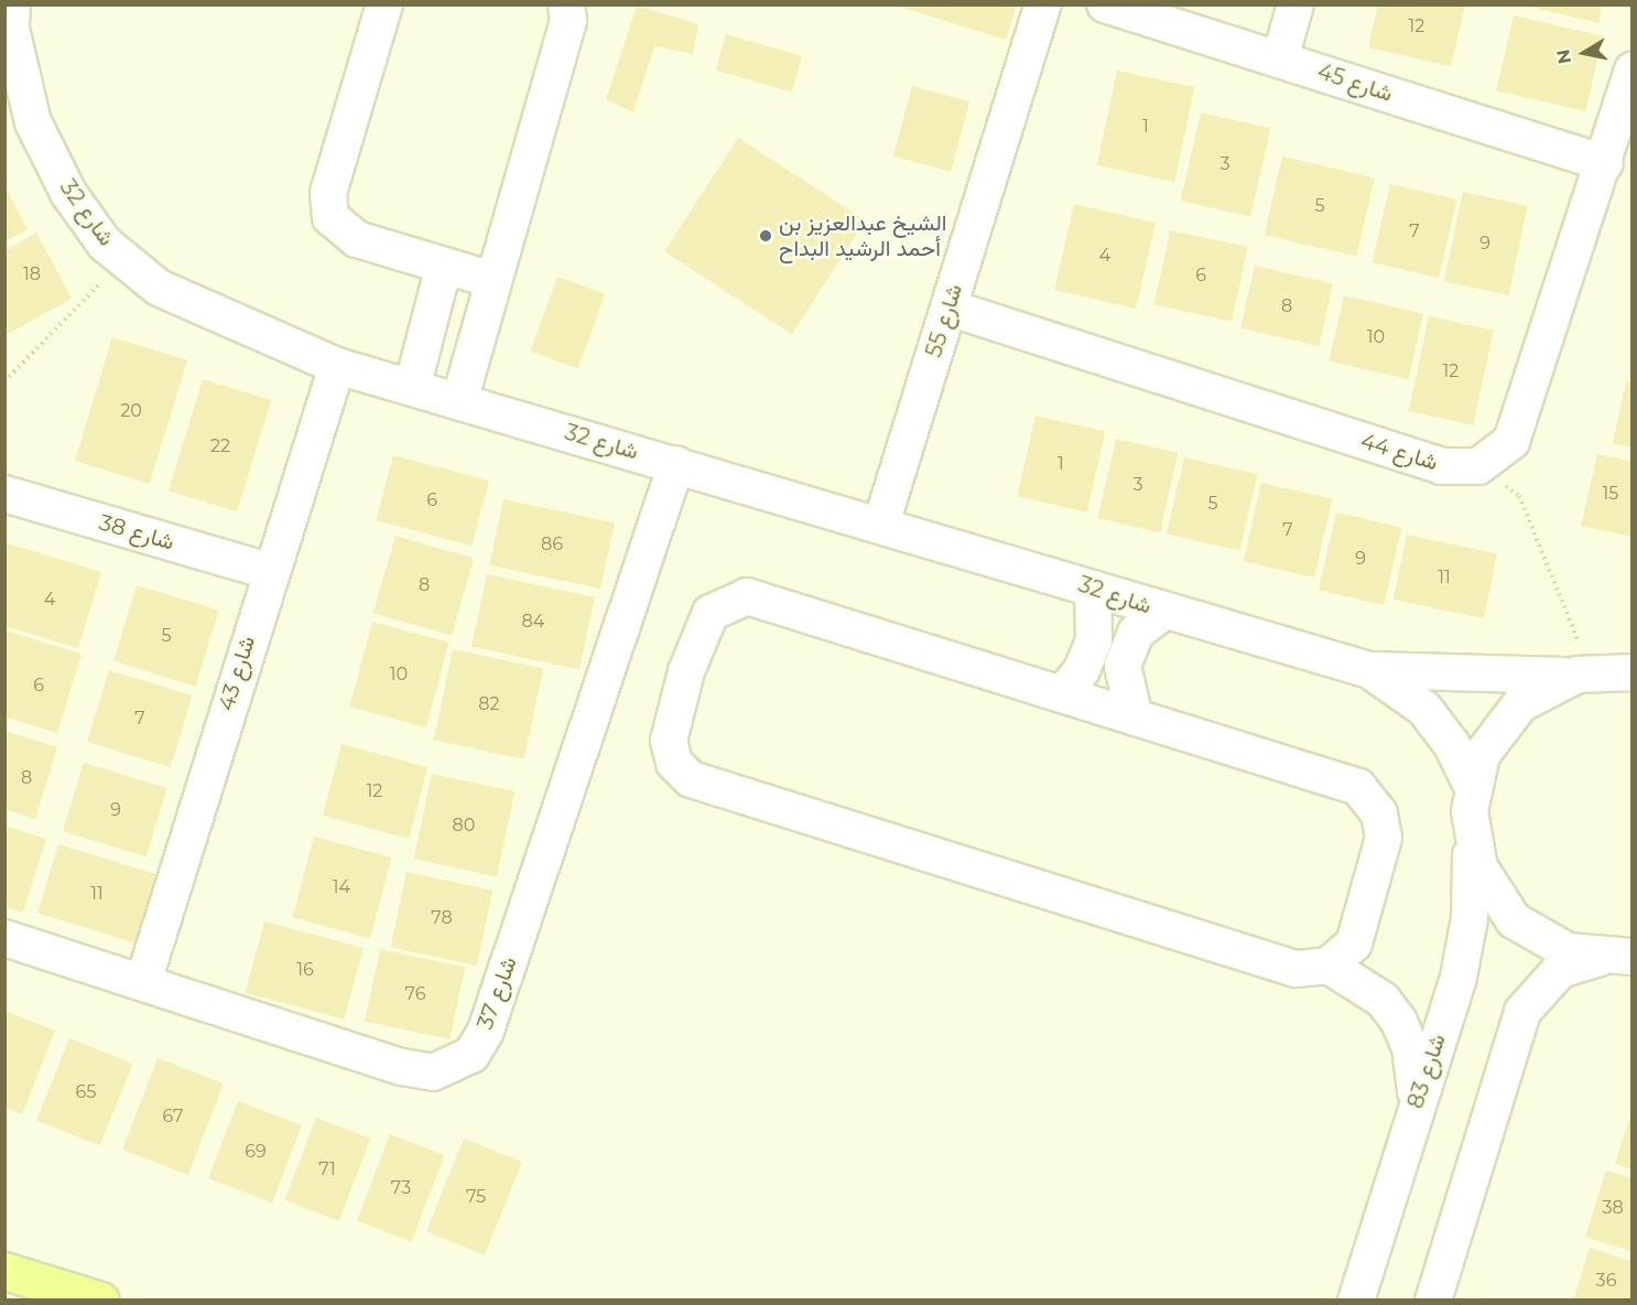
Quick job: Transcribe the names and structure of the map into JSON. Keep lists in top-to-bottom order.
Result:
{
  "streets": {
    "street": [
      "شارع 45",
      "شارع 32",
      "شارع 55",
      "شارع 44",
      "شارع 38",
      "شارع 43",
      "شارع 37",
      "شارع 83"
    ]
  },
  "crossings": [
    ["شارع 32", "شارع 55"],
    ["شارع 32", "شارع 43"],
    ["شارع 32", "شارع 37"],
    ["شارع 32", "شارع 83"],
    ["شارع 55", "شارع 44"],
    ["شارع 38", "شارع 43"],
    ["شارع 43", "شارع 37"]
  ],
  "places": ["الشيخ عبدالعزيز بن أحمد الرشيد البداح"],
  "house_numbers": [
    "12",
    "1",
    "3",
    "5",
    "7",
    "9",
    "4",
    "18",
    "6",
    "8",
    "10",
    "12",
    "20",
    "22",
    "1",
    "3",
    "15",
    "6",
    "5",
    "7",
    "86",
    "9",
    "11",
    "8",
    "4",
    "84",
    "5",
    "10",
    "6",
    "82",
    "7",
    "8",
    "12",
    "9",
    "80",
    "14",
    "11",
    "78",
    "16",
    "76",
    "65",
    "67",
    "69",
    "71",
    "73",
    "75",
    "38",
    "36"
  ],
  "north": "left"
}
